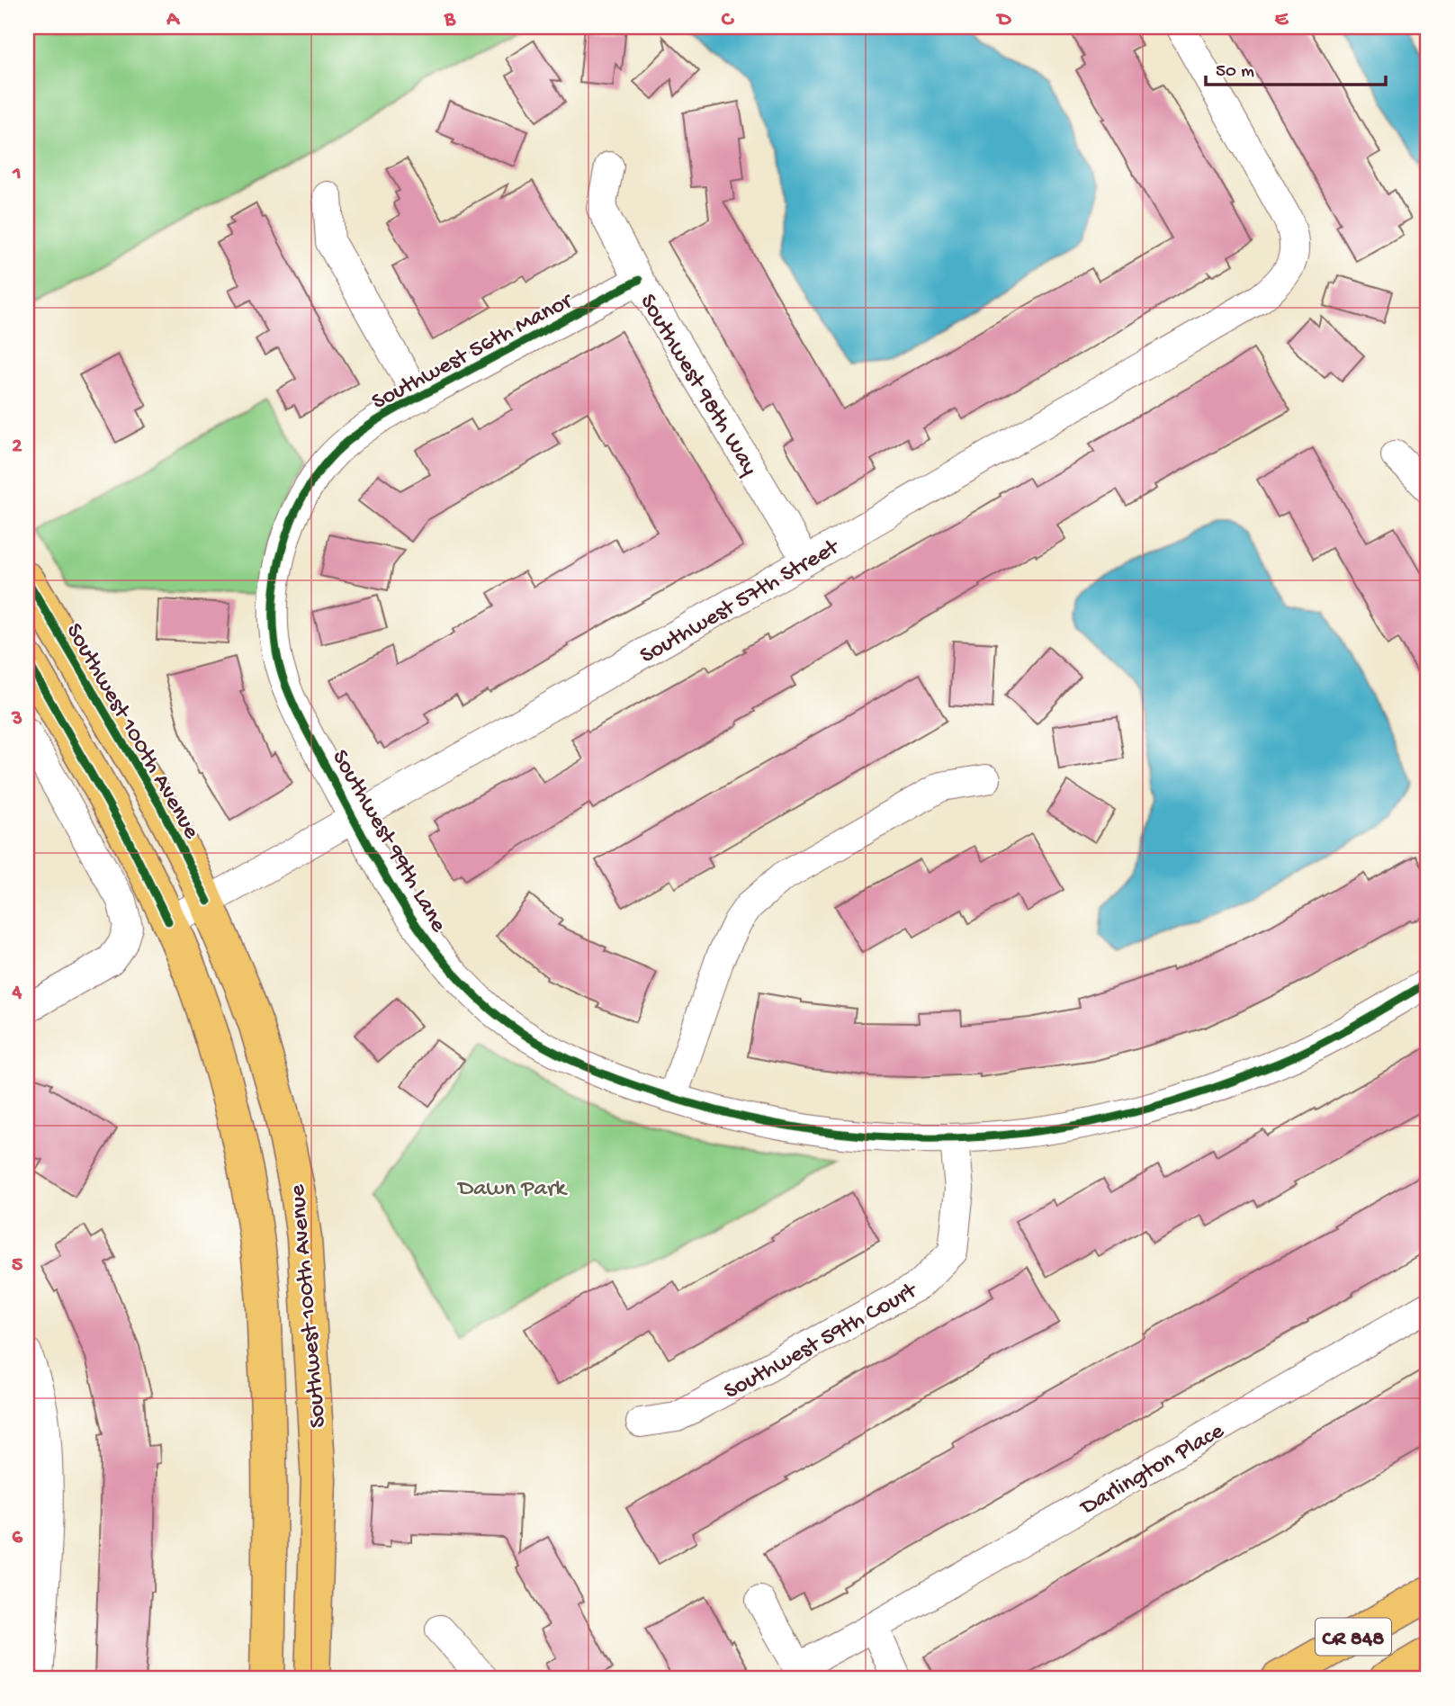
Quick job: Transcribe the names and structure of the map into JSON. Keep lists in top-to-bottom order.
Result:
{
  "streets": {
    "main road": ["Southwest 100th Avenue", "CR 848"],
    "street": [
      "Southwest 56th Manor",
      "Southwest 98th Way",
      "Southwest 57th Street",
      "Southwest 99th Lane",
      "Southwest 59th Court",
      "Darlington Place"
    ]
  },
  "crossings": [
    ["Southwest 56th Manor", "Southwest 98th Way"],
    ["Southwest 56th Manor", "Southwest 99th Lane"],
    ["Southwest 98th Way", "Southwest 57th Street"],
    ["Southwest 57th Street", "Southwest 100th Avenue"],
    ["Southwest 57th Street", "Southwest 99th Lane"],
    ["Southwest 99th Lane", "Southwest 59th Court"]
  ],
  "parks": ["Dawn Park"],
  "scale_bar": "50 m",
  "grid": {
    "columns": [
      "A",
      "B",
      "C",
      "D",
      "E"
    ],
    "rows": [
      "1",
      "2",
      "3",
      "4",
      "5",
      "6"
    ]
  }
}
